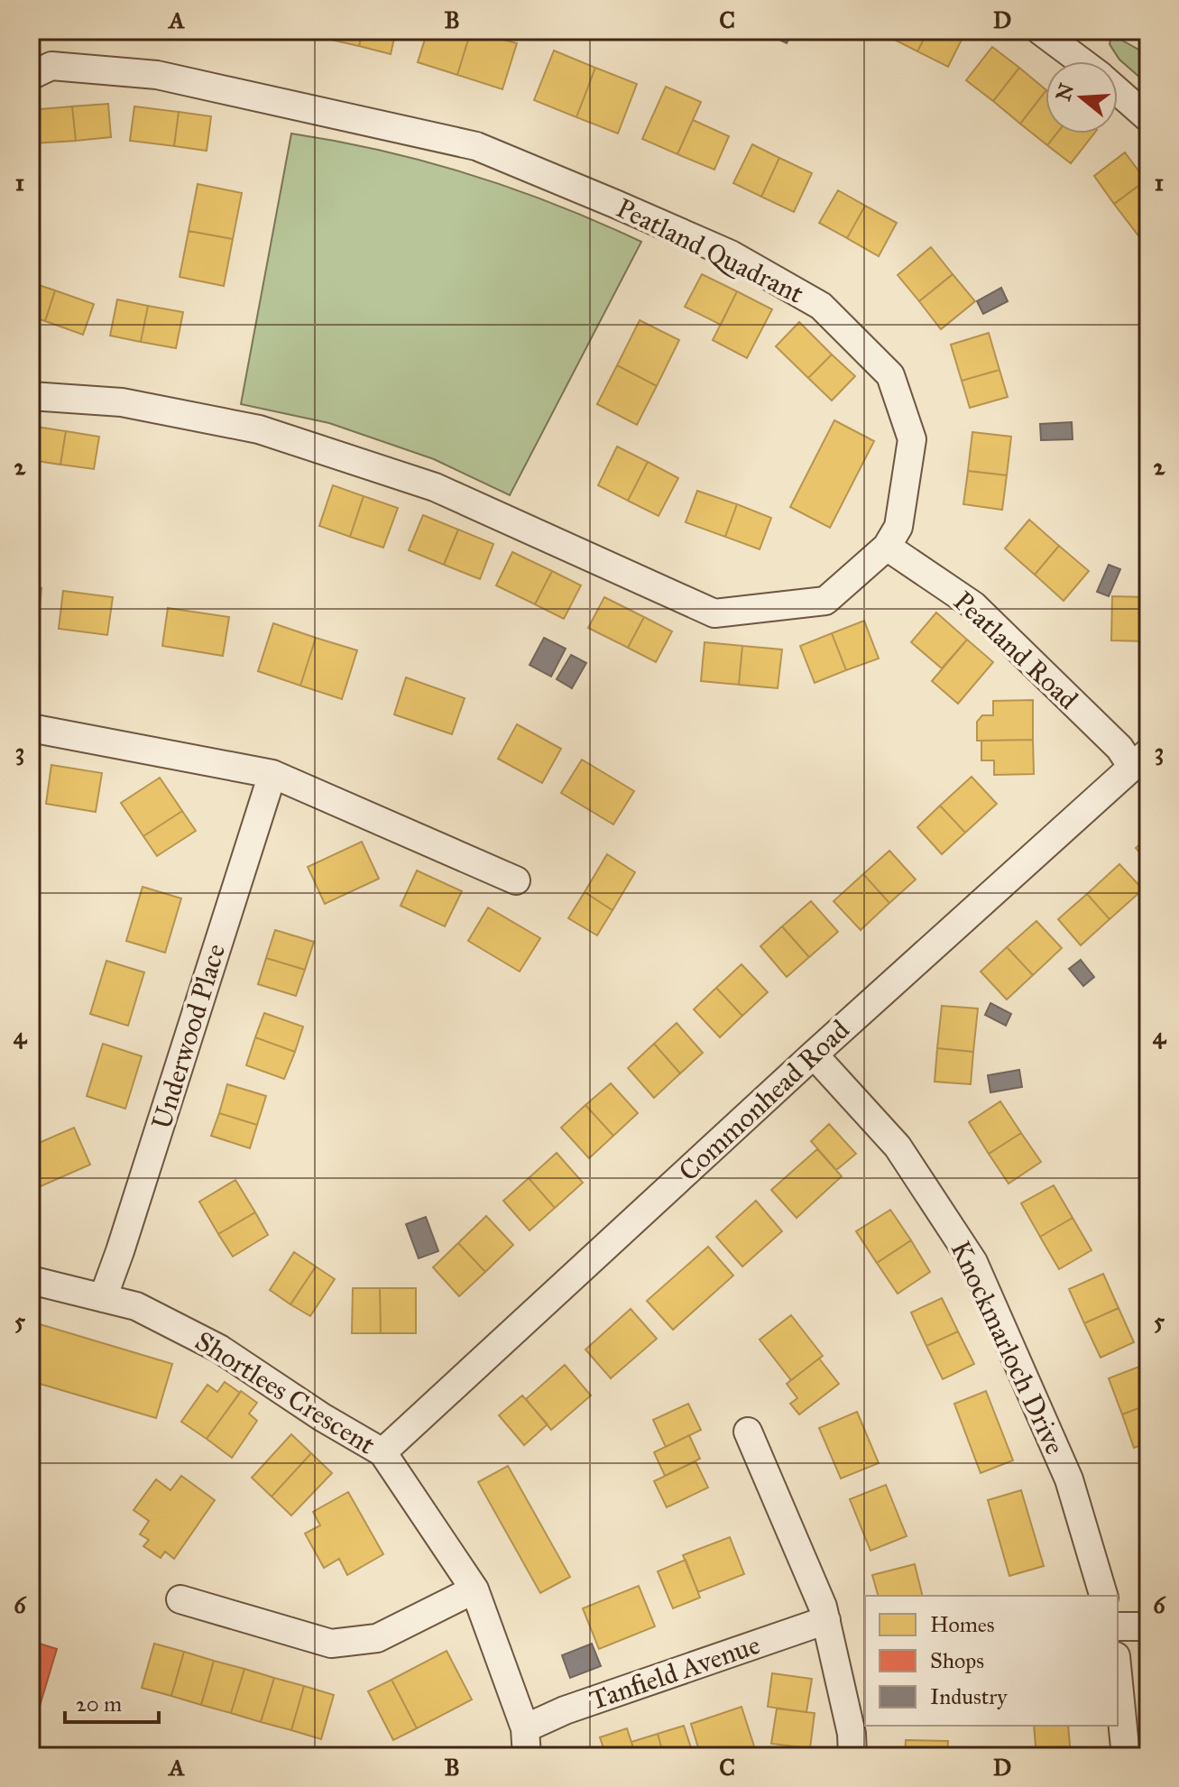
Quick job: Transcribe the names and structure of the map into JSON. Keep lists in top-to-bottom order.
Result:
{
  "streets": {
    "street": [
      "Peatland Quadrant",
      "Peatland Road",
      "Underwood Place",
      "Commonhead Road",
      "Knockmarloch Drive",
      "Shortlees Crescent",
      "Tanfield Avenue"
    ]
  },
  "crossings": [
    ["Peatland Quadrant", "Peatland Road"],
    ["Peatland Road", "Commonhead Road"],
    ["Underwood Place", "Shortlees Crescent"],
    ["Commonhead Road", "Knockmarloch Drive"],
    ["Commonhead Road", "Shortlees Crescent"],
    ["Shortlees Crescent", "Tanfield Avenue"]
  ],
  "legend": ["Homes", "Shops", "Industry"],
  "scale_bar": "20 m",
  "north": "left",
  "grid": {
    "columns": [
      "A",
      "B",
      "C",
      "D"
    ],
    "rows": [
      "1",
      "2",
      "3",
      "4",
      "5",
      "6"
    ]
  }
}
